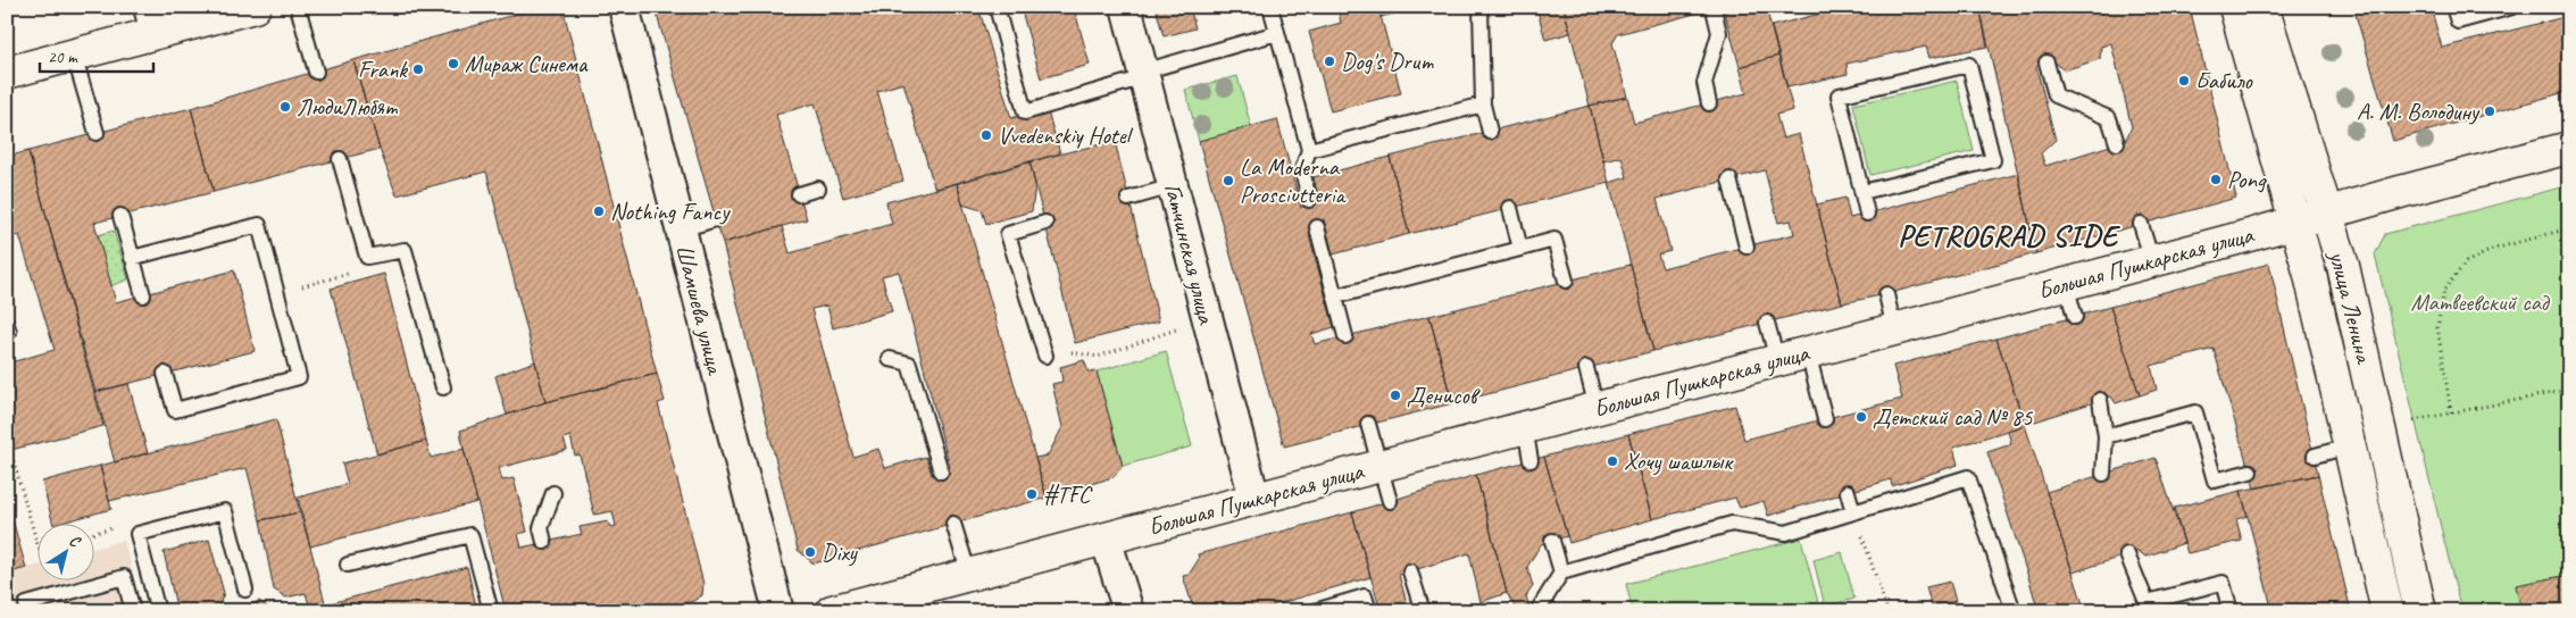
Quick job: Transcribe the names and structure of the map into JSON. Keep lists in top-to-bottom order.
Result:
{
  "streets": {
    "main road": ["Большая Пушкарская улица", "улица Ленина"],
    "street": ["Гатчинская улица", "Шамшева улица"]
  },
  "crossings": [
    ["Гатчинская улица", "Большая Пушкарская улица"],
    ["Большая Пушкарская улица", "улица Ленина"]
  ],
  "districts": ["PETROGRAD SIDE"],
  "parks": ["Матвеевский сад"],
  "places": [
    "Dog's Drum",
    "Мираж Синема",
    "Frank",
    "Бабило",
    "ЛюдиЛюбят",
    "А. М. Володину",
    "Vvedenskiy Hotel",
    "Pong",
    "La Moderna Prosciutteria",
    "Nothing Fancy",
    "Денисов",
    "Детский сад № 85",
    "Хочу шашлык",
    "#TFC",
    "Dixy"
  ],
  "scale_bar": "20 m",
  "north": "top right"
}
